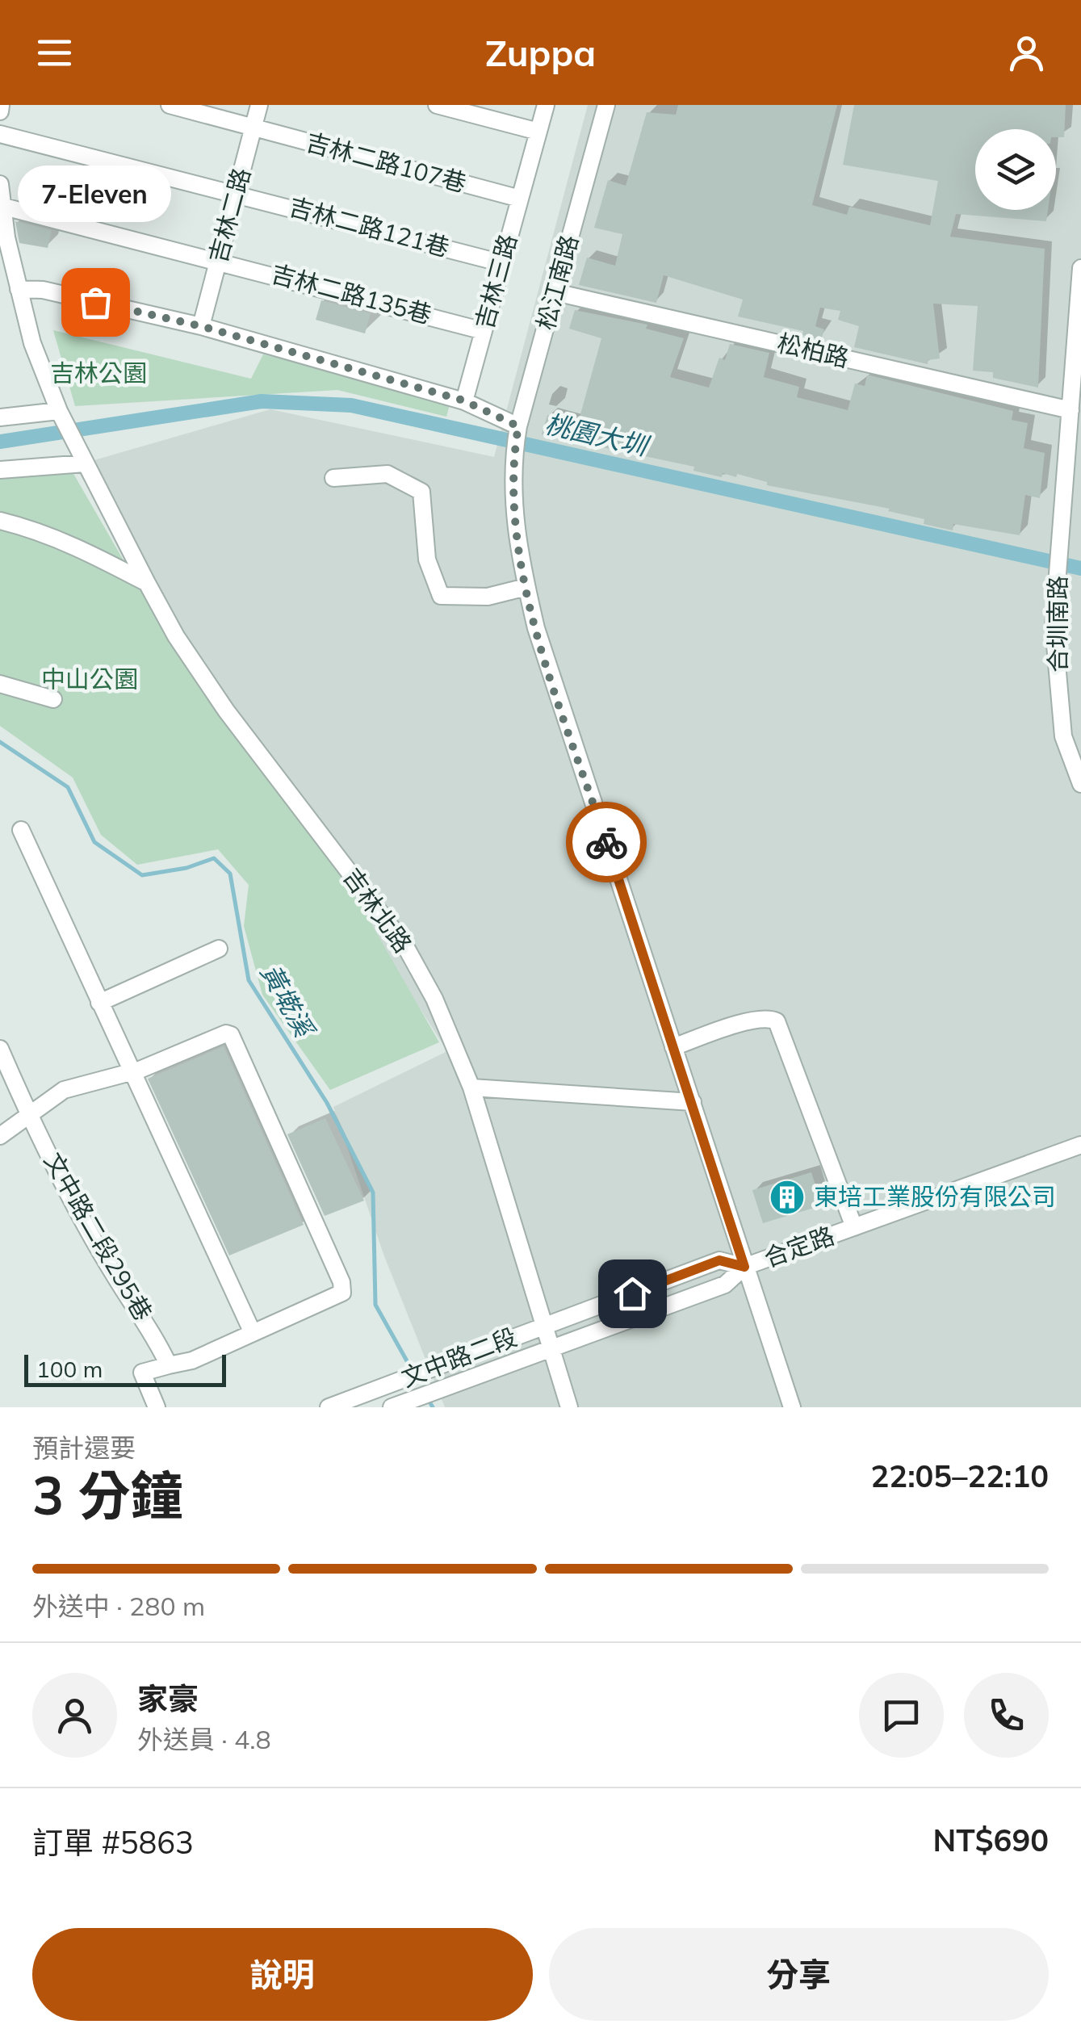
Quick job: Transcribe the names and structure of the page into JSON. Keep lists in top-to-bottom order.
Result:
{
  "streets": {
    "street": [
      "吉林二路107巷",
      "吉林二路",
      "吉林二路121巷",
      "吉林三路",
      "松江南路",
      "吉林二路135巷",
      "松柏路",
      "合圳南路",
      "吉林北路",
      "文中路二段295巷",
      "合定路",
      "文中路二段"
    ]
  },
  "crossings": [
    ["吉林二路107巷", "吉林二路"],
    ["吉林二路107巷", "吉林三路"],
    ["吉林二路", "吉林二路121巷"],
    ["吉林二路", "吉林二路135巷"],
    ["吉林二路121巷", "吉林三路"],
    ["吉林三路", "吉林二路135巷"],
    ["松江南路", "松柏路"],
    ["松江南路", "合定路"],
    ["吉林二路135巷", "吉林北路"],
    ["松柏路", "合圳南路"],
    ["吉林北路", "合定路"],
    ["吉林北路", "文中路二段"],
    ["合定路", "文中路二段"]
  ],
  "water": ["桃園大圳", "黃墘溪"],
  "parks": ["吉林公園", "中山公園"],
  "places": {
    "other": ["7-Eleven"],
    "building": ["東培工業股份有限公司"]
  },
  "scale_bar": "100 m",
  "page": {
    "header": "Zuppa",
    "bubble": "7-Eleven",
    "scale": "100 m",
    "heading": ["3 分鐘", "預計還要", "22:05–22:10"],
    "panel": [
      "家豪",
      "外送員 · 4.8",
      "訂單 #5863",
      "NT$690"
    ],
    "bar": "外送中 · 280 m",
    "buttons": ["說明", "分享"]
  }
}
